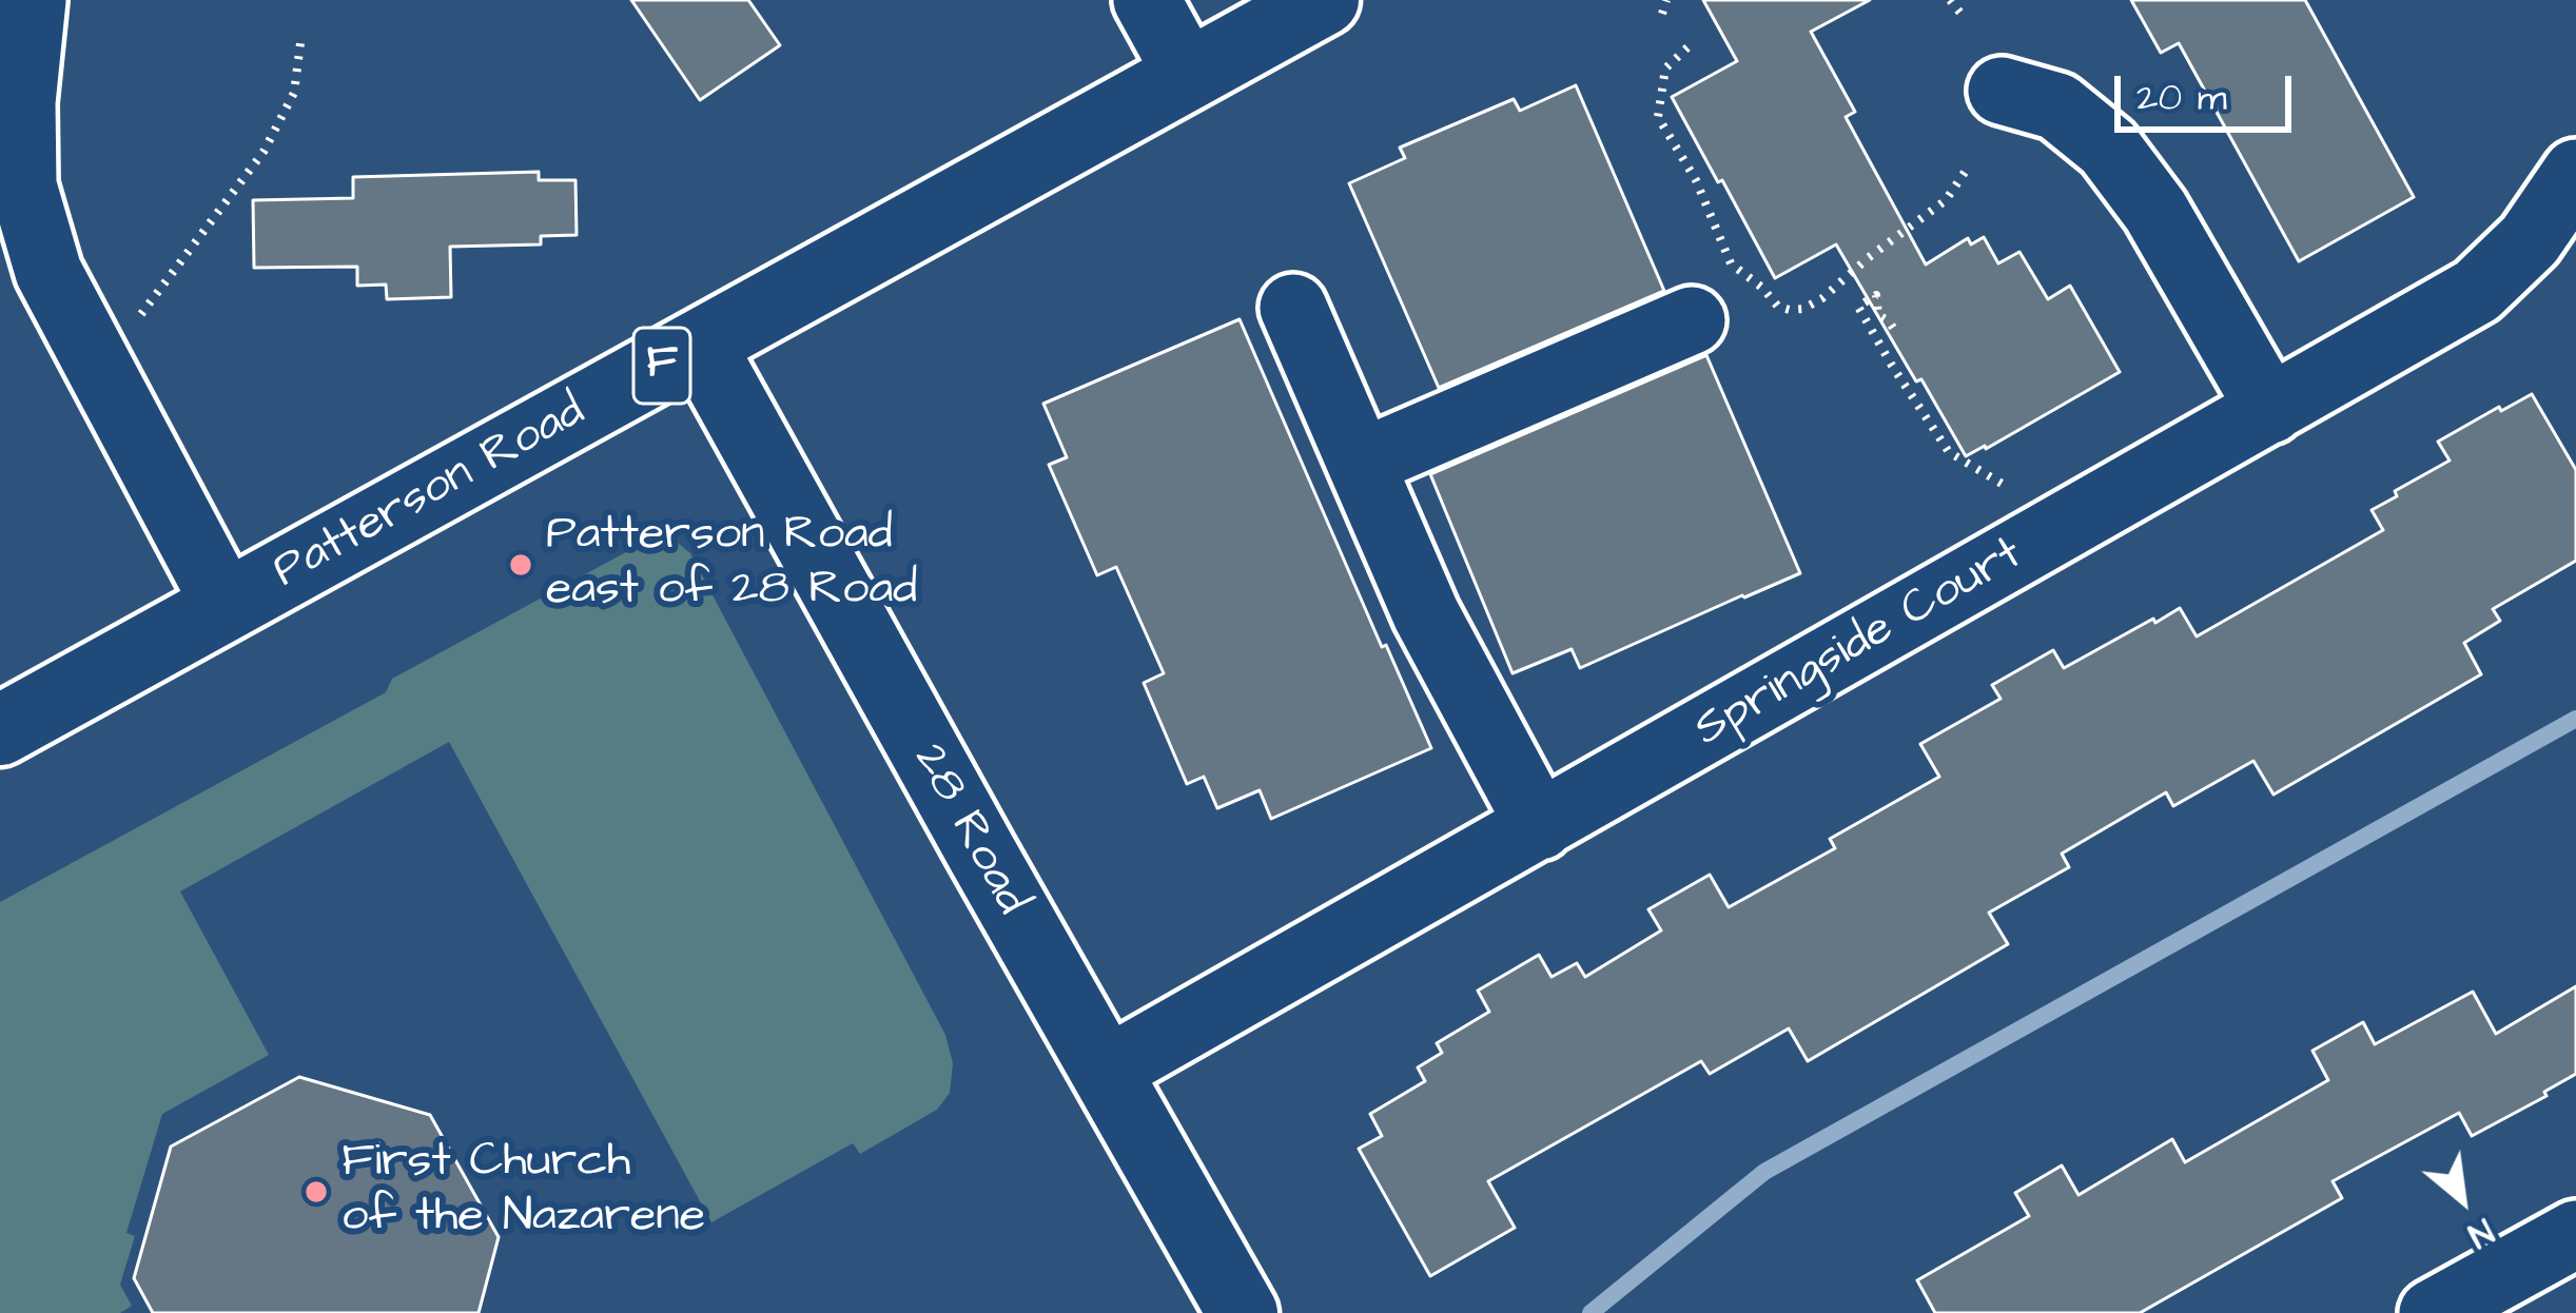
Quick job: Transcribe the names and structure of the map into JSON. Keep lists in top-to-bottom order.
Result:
{
  "streets": {
    "main road": ["F", "Patterson Road", "28 Road"],
    "street": ["Springside Court"]
  },
  "crossings": [
    ["Patterson Road", "28 Road"],
    ["Springside Court", "28 Road"]
  ],
  "places": ["Patterson Road east of 28 Road", "First Church of the Nazarene"],
  "scale_bar": "20 m",
  "north": "bottom right"
}
